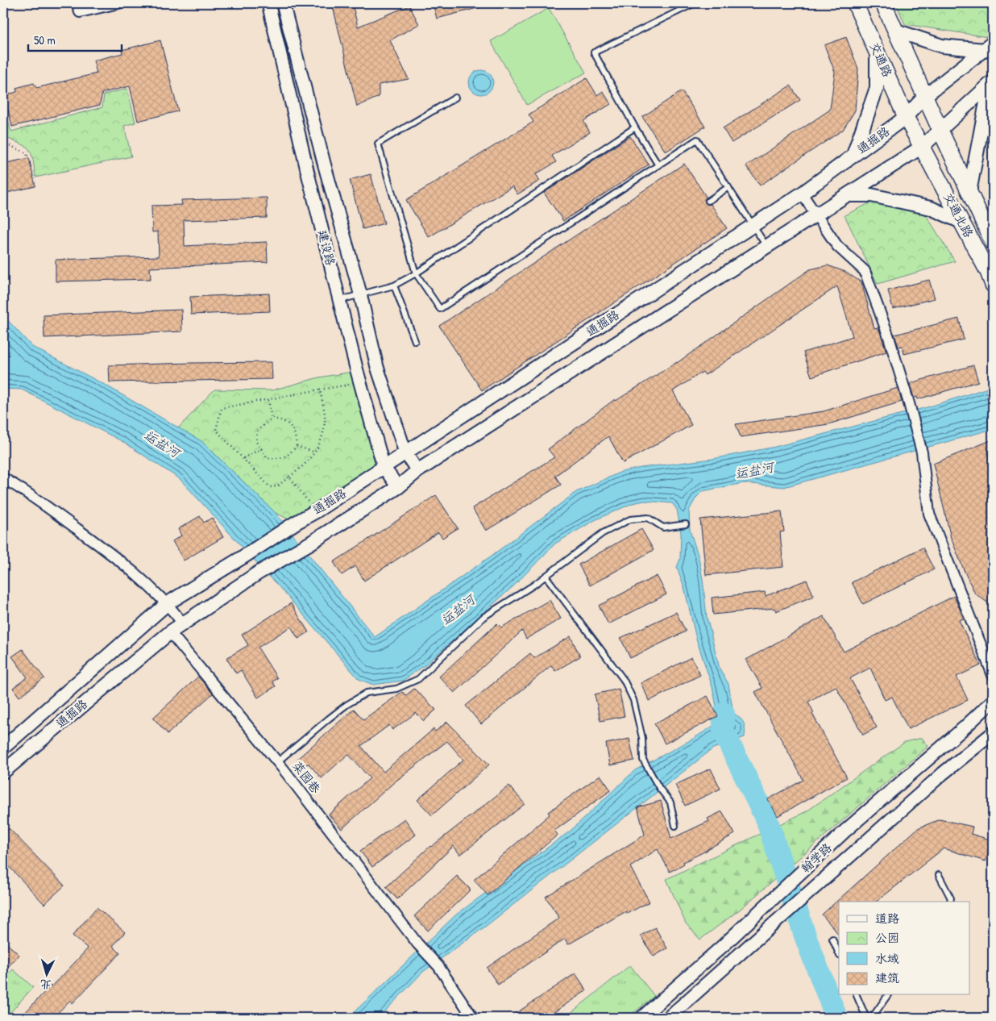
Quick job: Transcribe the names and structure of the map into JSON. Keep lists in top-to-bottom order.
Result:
{
  "streets": {
    "main road": ["交通路", "通掘路", "交通北路"],
    "street": ["建设路", "菜园巷", "翰学路"]
  },
  "crossings": [
    ["交通路", "通掘路"],
    ["交通路", "交通北路"],
    ["通掘路", "交通北路"],
    ["通掘路", "建设路"],
    ["通掘路", "菜园巷"]
  ],
  "water": ["运盐河"],
  "legend": [
    "道路",
    "公园",
    "水域",
    "建筑"
  ],
  "scale_bar": "50 m",
  "north": "bottom"
}
